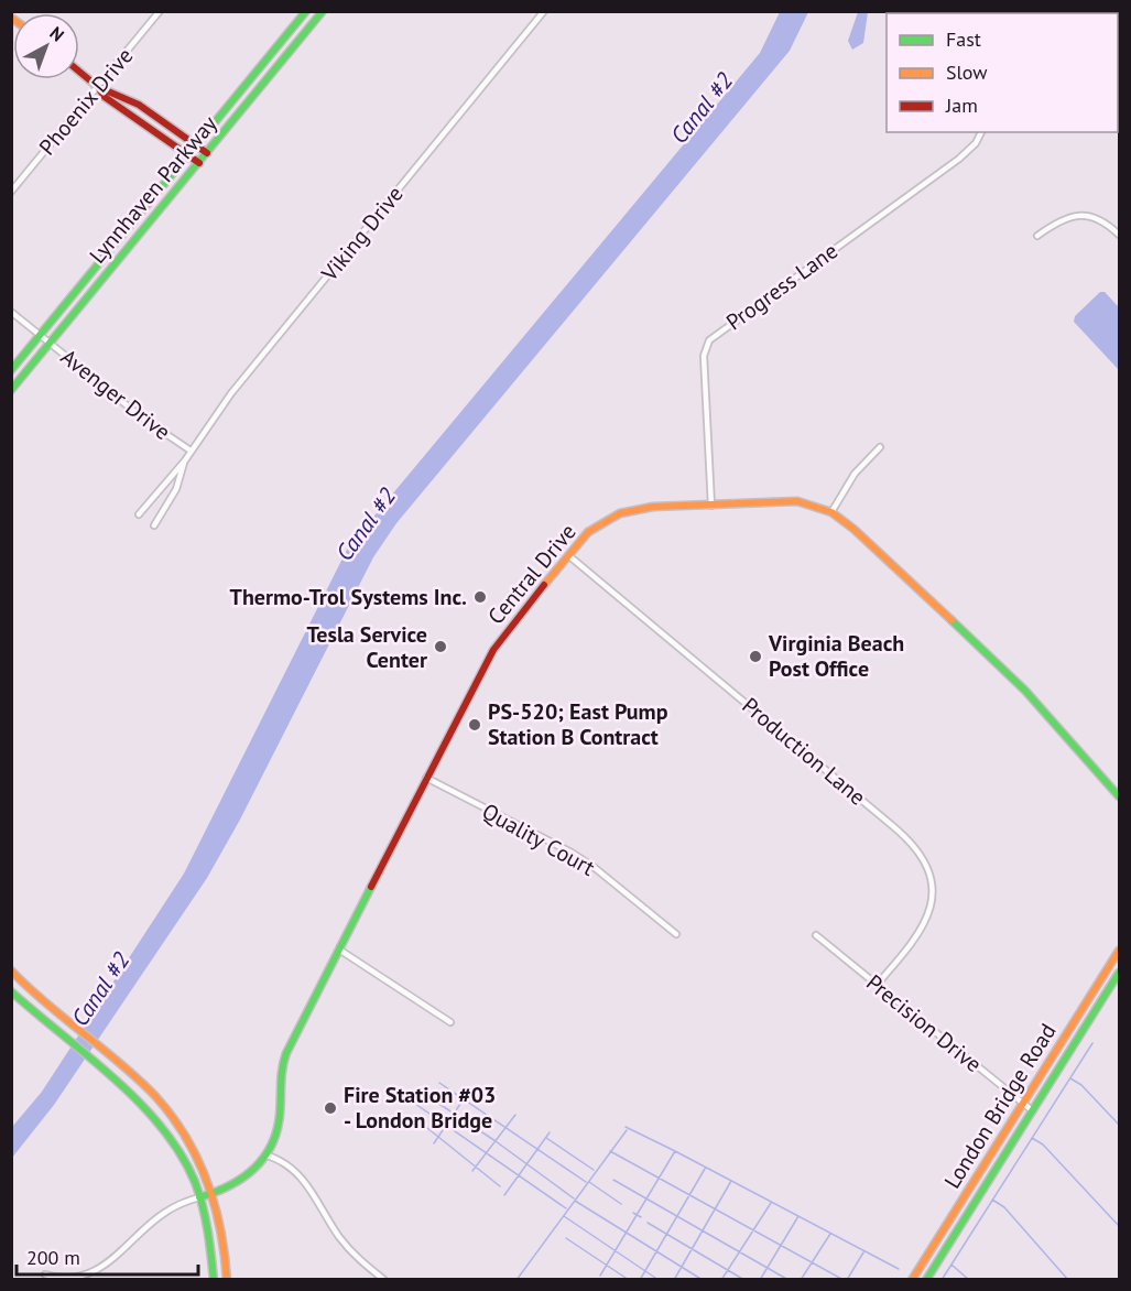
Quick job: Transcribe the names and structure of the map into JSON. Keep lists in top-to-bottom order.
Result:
{
  "streets": {
    "main road": ["Lynnhaven Parkway", "Central Drive", "London Bridge Road"],
    "street": [
      "Phoenix Drive",
      "Viking Drive",
      "Progress Lane",
      "Avenger Drive",
      "Production Lane",
      "Quality Court",
      "Precision Drive"
    ]
  },
  "crossings": [
    ["Lynnhaven Parkway", "Avenger Drive"],
    ["Viking Drive", "Avenger Drive"],
    ["Progress Lane", "Central Drive"],
    ["Central Drive", "Production Lane"],
    ["Central Drive", "Quality Court"],
    ["Production Lane", "Precision Drive"],
    ["Precision Drive", "London Bridge Road"]
  ],
  "water": ["Canal #2"],
  "places": [
    "Thermo-Trol Systems Inc.",
    "Tesla Service Center",
    "Virginia Beach Post Office",
    "PS-520; East Pump Station B Contract",
    "Fire Station #03 - London Bridge"
  ],
  "legend": ["Fast", "Slow", "Jam"],
  "scale_bar": "200 m",
  "north": "top right"
}
